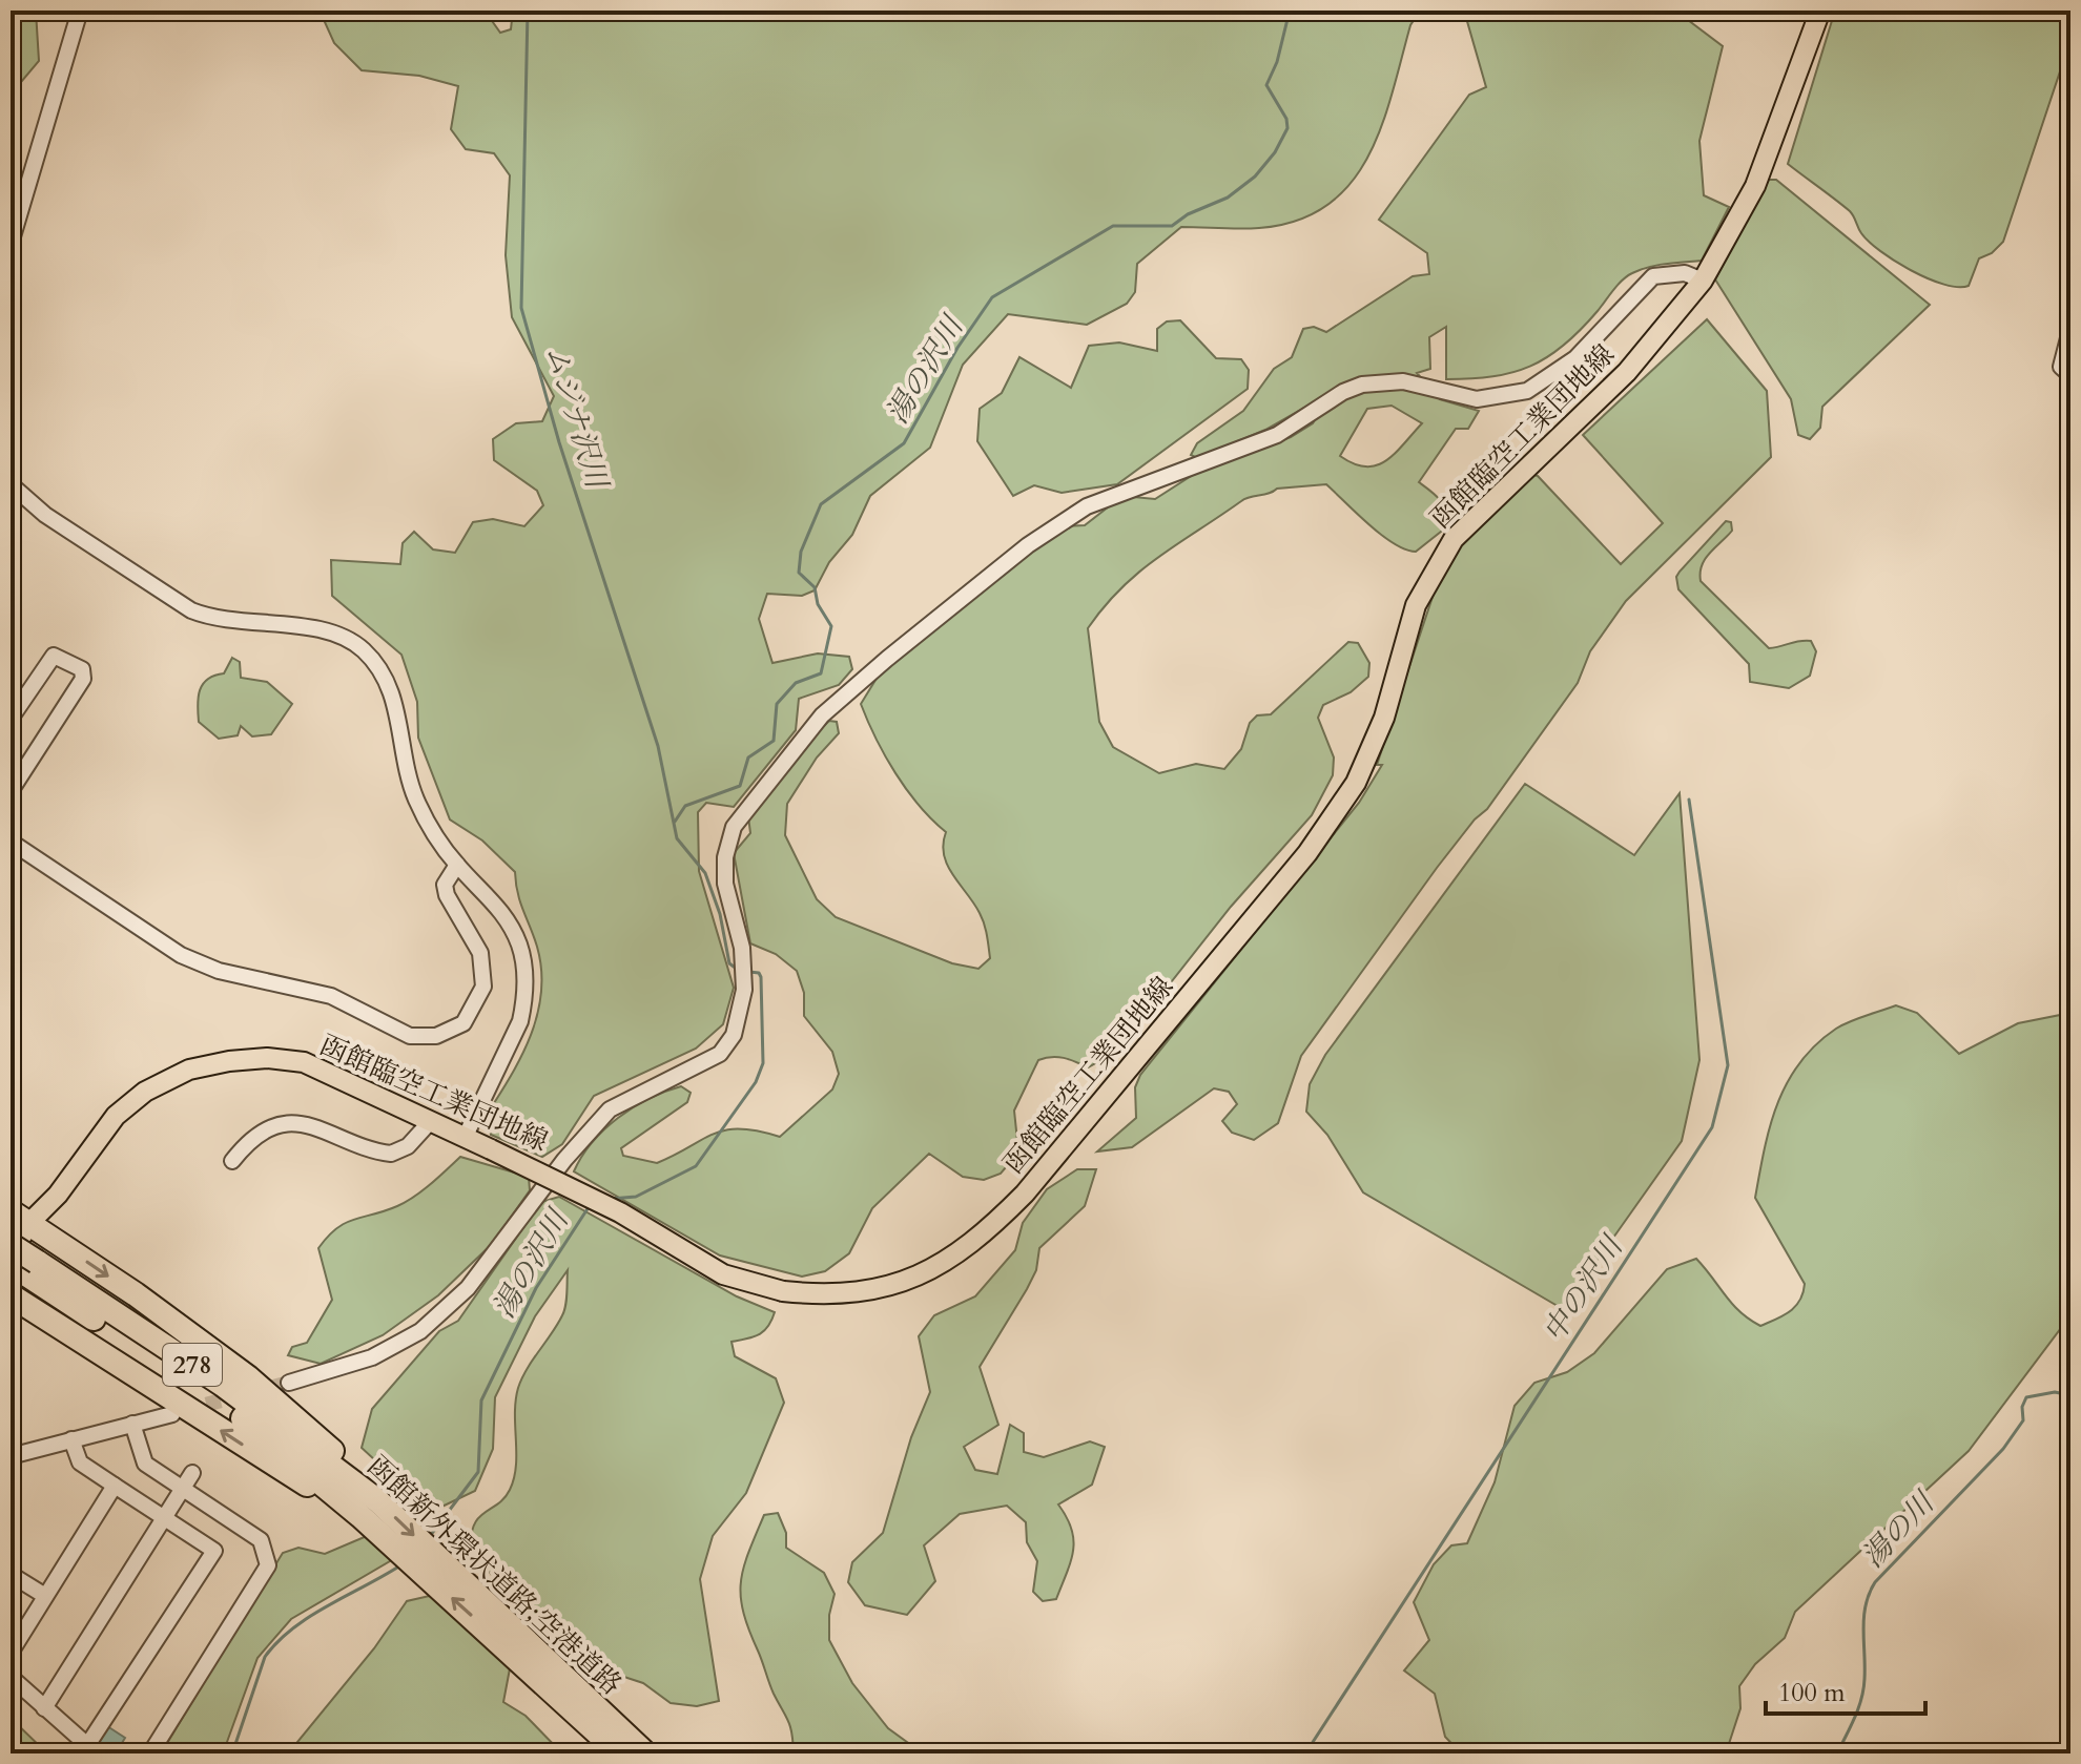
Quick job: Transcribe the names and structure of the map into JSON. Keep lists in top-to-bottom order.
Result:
{
  "streets": {
    "highway": ["278", "函館新外環状道路;空港道路"],
    "main road": ["函館臨空工業団地線"]
  },
  "water": [
    "湯の沢川",
    "ムジナ沢川",
    "中の沢川",
    "湯の川"
  ],
  "scale_bar": "100 m"
}
